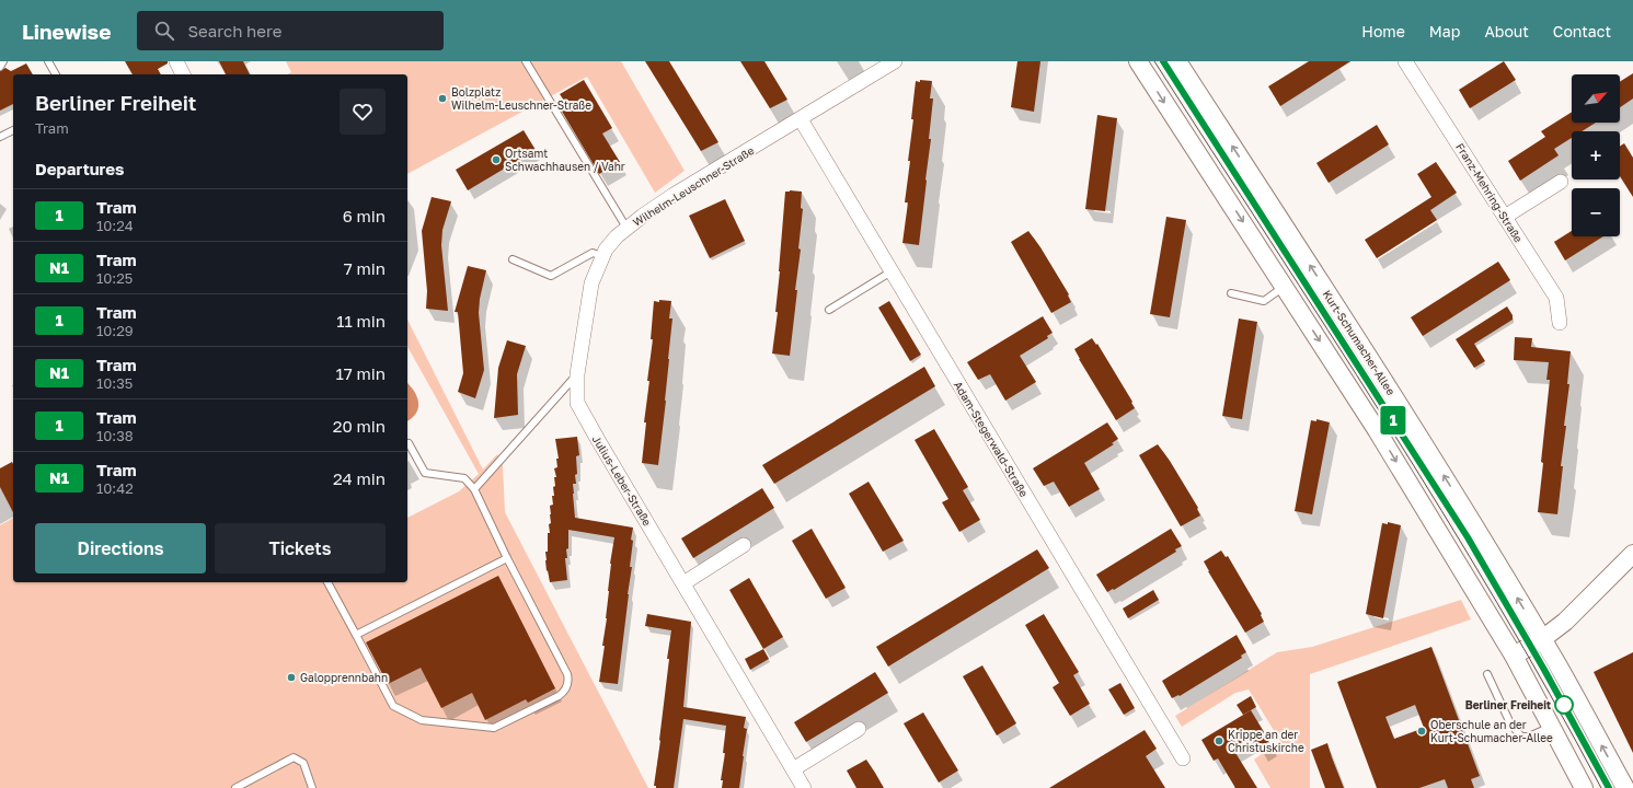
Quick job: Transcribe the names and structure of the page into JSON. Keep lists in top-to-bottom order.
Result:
{
  "streets": {
    "street": [
      "Wilhelm-Leuschner-Straße",
      "Franz-Mehring-Straße",
      "Kurt-Schumacher-Allee",
      "Adam-Stegerwald-Straße",
      "Julius-Leber-Straße"
    ]
  },
  "crossings": [
    ["Wilhelm-Leuschner-Straße", "Adam-Stegerwald-Straße"],
    ["Wilhelm-Leuschner-Straße", "Julius-Leber-Straße"]
  ],
  "places": [
    "Bolzplatz Wilhelm-Leuschner-Straße",
    "Ortsamt Schwachhausen / Vahr",
    "Galopprennbahn",
    "Berliner Freiheit",
    "Oberschule an der Kurt-Schumacher-Allee",
    "Krippe an der Christuskirche"
  ],
  "lines": ["tram line 1"],
  "north": "top right",
  "page": {
    "header": "Linewise",
    "search": "Search here",
    "nav": [
      "Home",
      "Map",
      "About",
      "Contact"
    ],
    "on_map": "1",
    "map_buttons": ["+", "−"],
    "heading": [
      ["Berliner Freiheit", "Tram"],
      "Departures"
    ],
    "list": [
      {
        "mark": "1",
        "name": "Tram",
        "note": "10:24",
        "value": "6 min"
      },
      {
        "mark": "N1",
        "name": "Tram",
        "note": "10:25",
        "value": "7 min"
      },
      {
        "mark": "1",
        "name": "Tram",
        "note": "10:29",
        "value": "11 min"
      },
      {
        "mark": "N1",
        "name": "Tram",
        "note": "10:35",
        "value": "17 min"
      },
      {
        "mark": "1",
        "name": "Tram",
        "note": "10:38",
        "value": "20 min"
      },
      {
        "mark": "N1",
        "name": "Tram",
        "note": "10:42",
        "value": "24 min"
      }
    ],
    "buttons": ["Directions", "Tickets"]
  }
}
